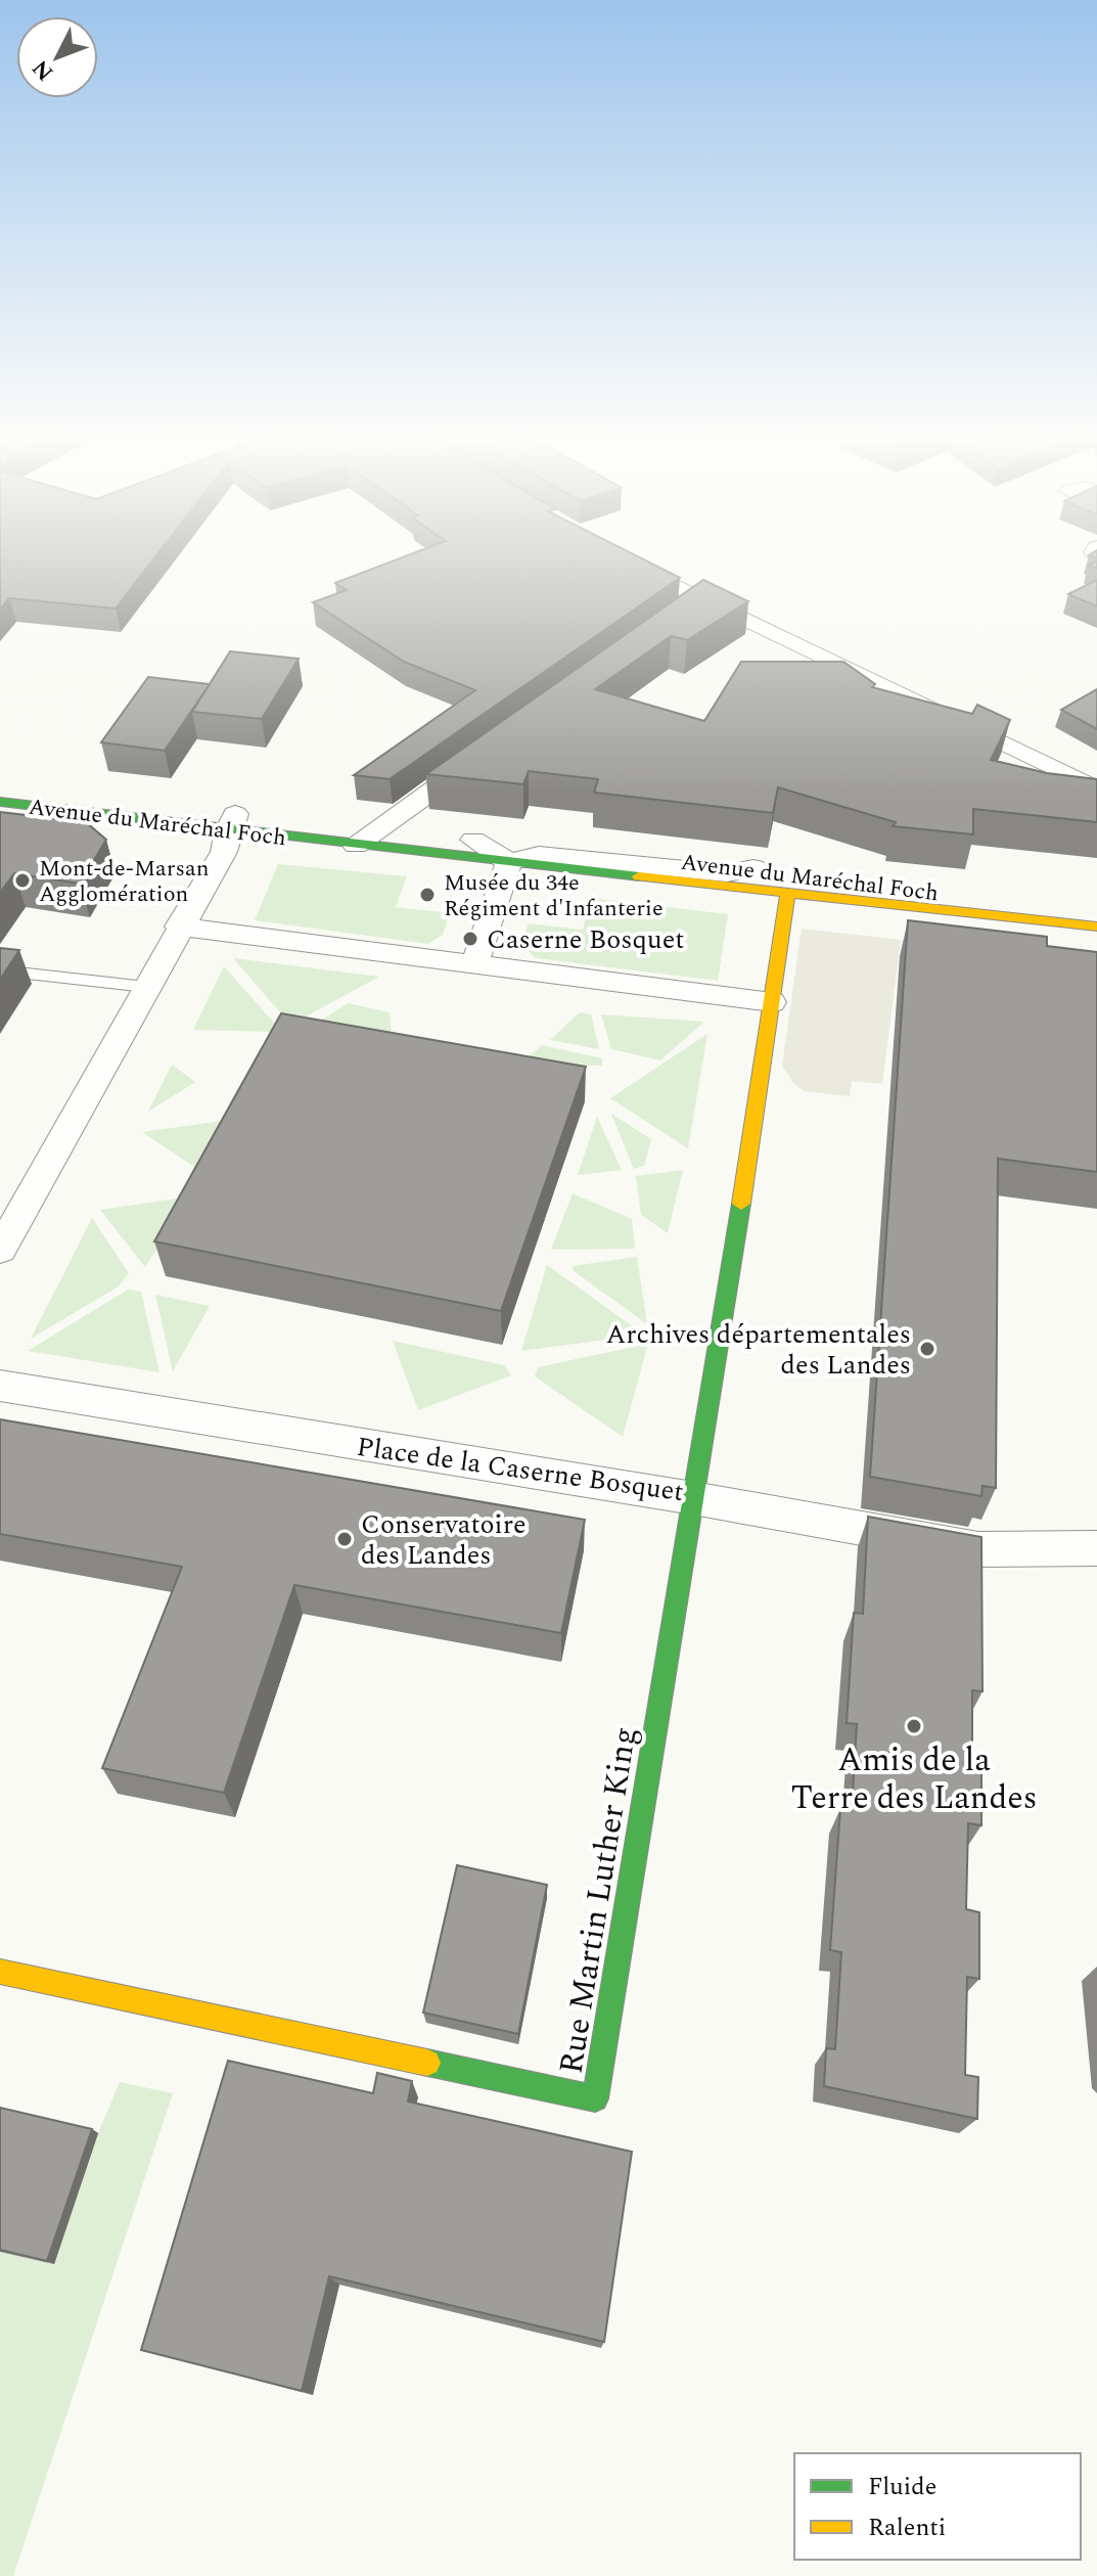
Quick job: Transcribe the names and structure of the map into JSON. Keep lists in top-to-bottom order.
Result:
{
  "streets": {
    "main road": ["Avenue du Maréchal Foch", "Place de la Caserne Bosquet", "Rue Martin Luther King"]
  },
  "crossings": [
    ["Avenue du Maréchal Foch", "Place de la Caserne Bosquet"],
    ["Place de la Caserne Bosquet", "Rue Martin Luther King"]
  ],
  "places": [
    "Mont-de-Marsan Agglomération",
    "Musée du 34e Régiment d'Infanterie",
    "Caserne Bosquet",
    "Archives départementales des Landes",
    "Conservatoire des Landes",
    "Amis de la Terre des Landes"
  ],
  "legend": ["Fluide", "Ralenti"],
  "north": "bottom left"
}
